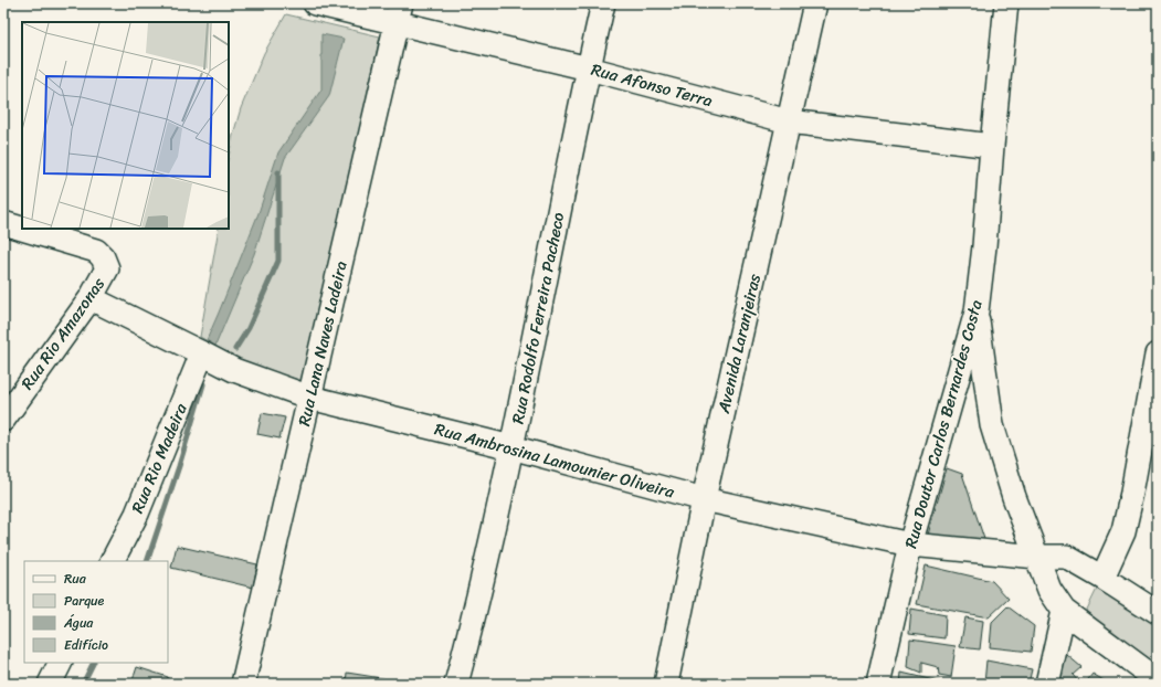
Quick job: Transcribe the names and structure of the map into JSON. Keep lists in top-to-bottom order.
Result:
{
  "streets": {
    "street": [
      "Rua Afonso Terra",
      "Rua Rodolfo Ferreira Pacheco",
      "Rua Rio Amazonas",
      "Rua Lana Naves Ladeira",
      "Avenida Laranjeiras",
      "Rua Doutor Carlos Bernardes Costa",
      "Rua Rio Madeira",
      "Rua Ambrosina Lamounier Oliveira"
    ]
  },
  "crossings": [
    ["Rua Afonso Terra", "Rua Rodolfo Ferreira Pacheco"],
    ["Rua Afonso Terra", "Rua Lana Naves Ladeira"],
    ["Rua Afonso Terra", "Avenida Laranjeiras"],
    ["Rua Afonso Terra", "Rua Doutor Carlos Bernardes Costa"],
    ["Rua Rodolfo Ferreira Pacheco", "Rua Ambrosina Lamounier Oliveira"],
    ["Rua Rio Amazonas", "Rua Ambrosina Lamounier Oliveira"],
    ["Rua Lana Naves Ladeira", "Rua Ambrosina Lamounier Oliveira"],
    ["Avenida Laranjeiras", "Rua Ambrosina Lamounier Oliveira"],
    ["Rua Doutor Carlos Bernardes Costa", "Rua Ambrosina Lamounier Oliveira"],
    ["Rua Rio Madeira", "Rua Ambrosina Lamounier Oliveira"]
  ],
  "legend": [
    "Rua",
    "Parque",
    "Água",
    "Edifício"
  ]
}
